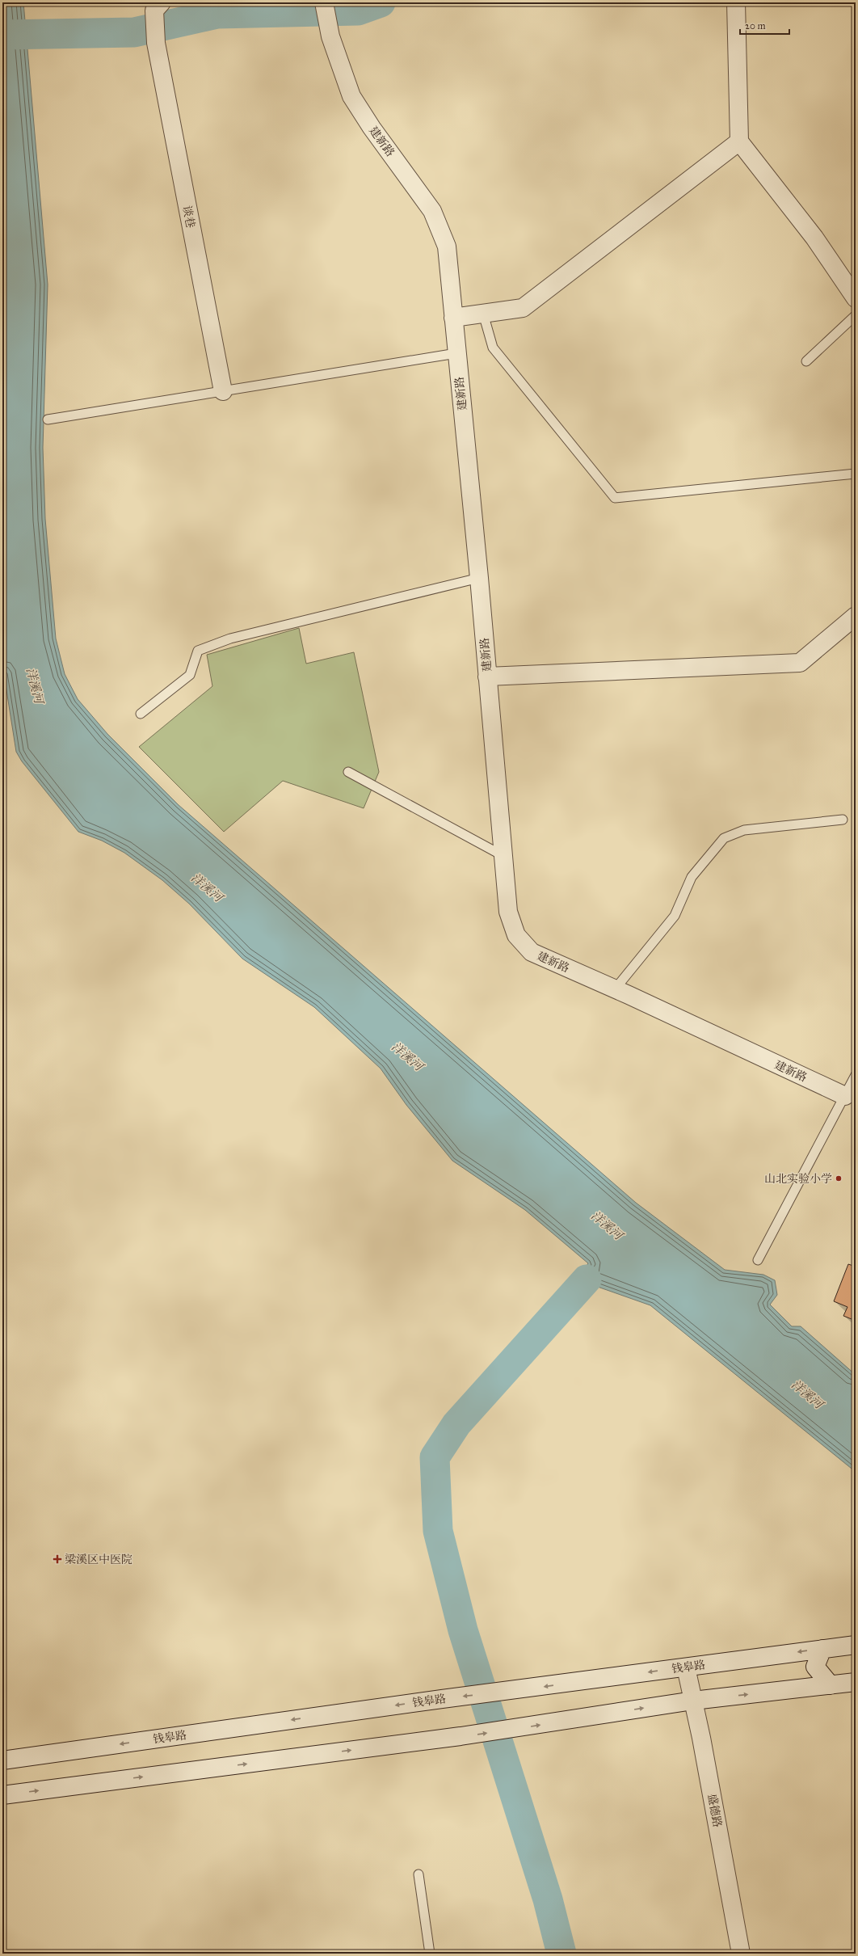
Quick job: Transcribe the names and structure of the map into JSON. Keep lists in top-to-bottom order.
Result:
{
  "streets": {
    "street": [
      "建新路",
      "谈巷",
      "钱皋路",
      "盛德路"
    ]
  },
  "crossings": [
    ["钱皋路", "盛德路"]
  ],
  "water": ["洋溪河"],
  "places": {
    "other": ["山北实验小学"],
    "health": ["梁溪区中医院"]
  },
  "scale_bar": "20 m"
}
